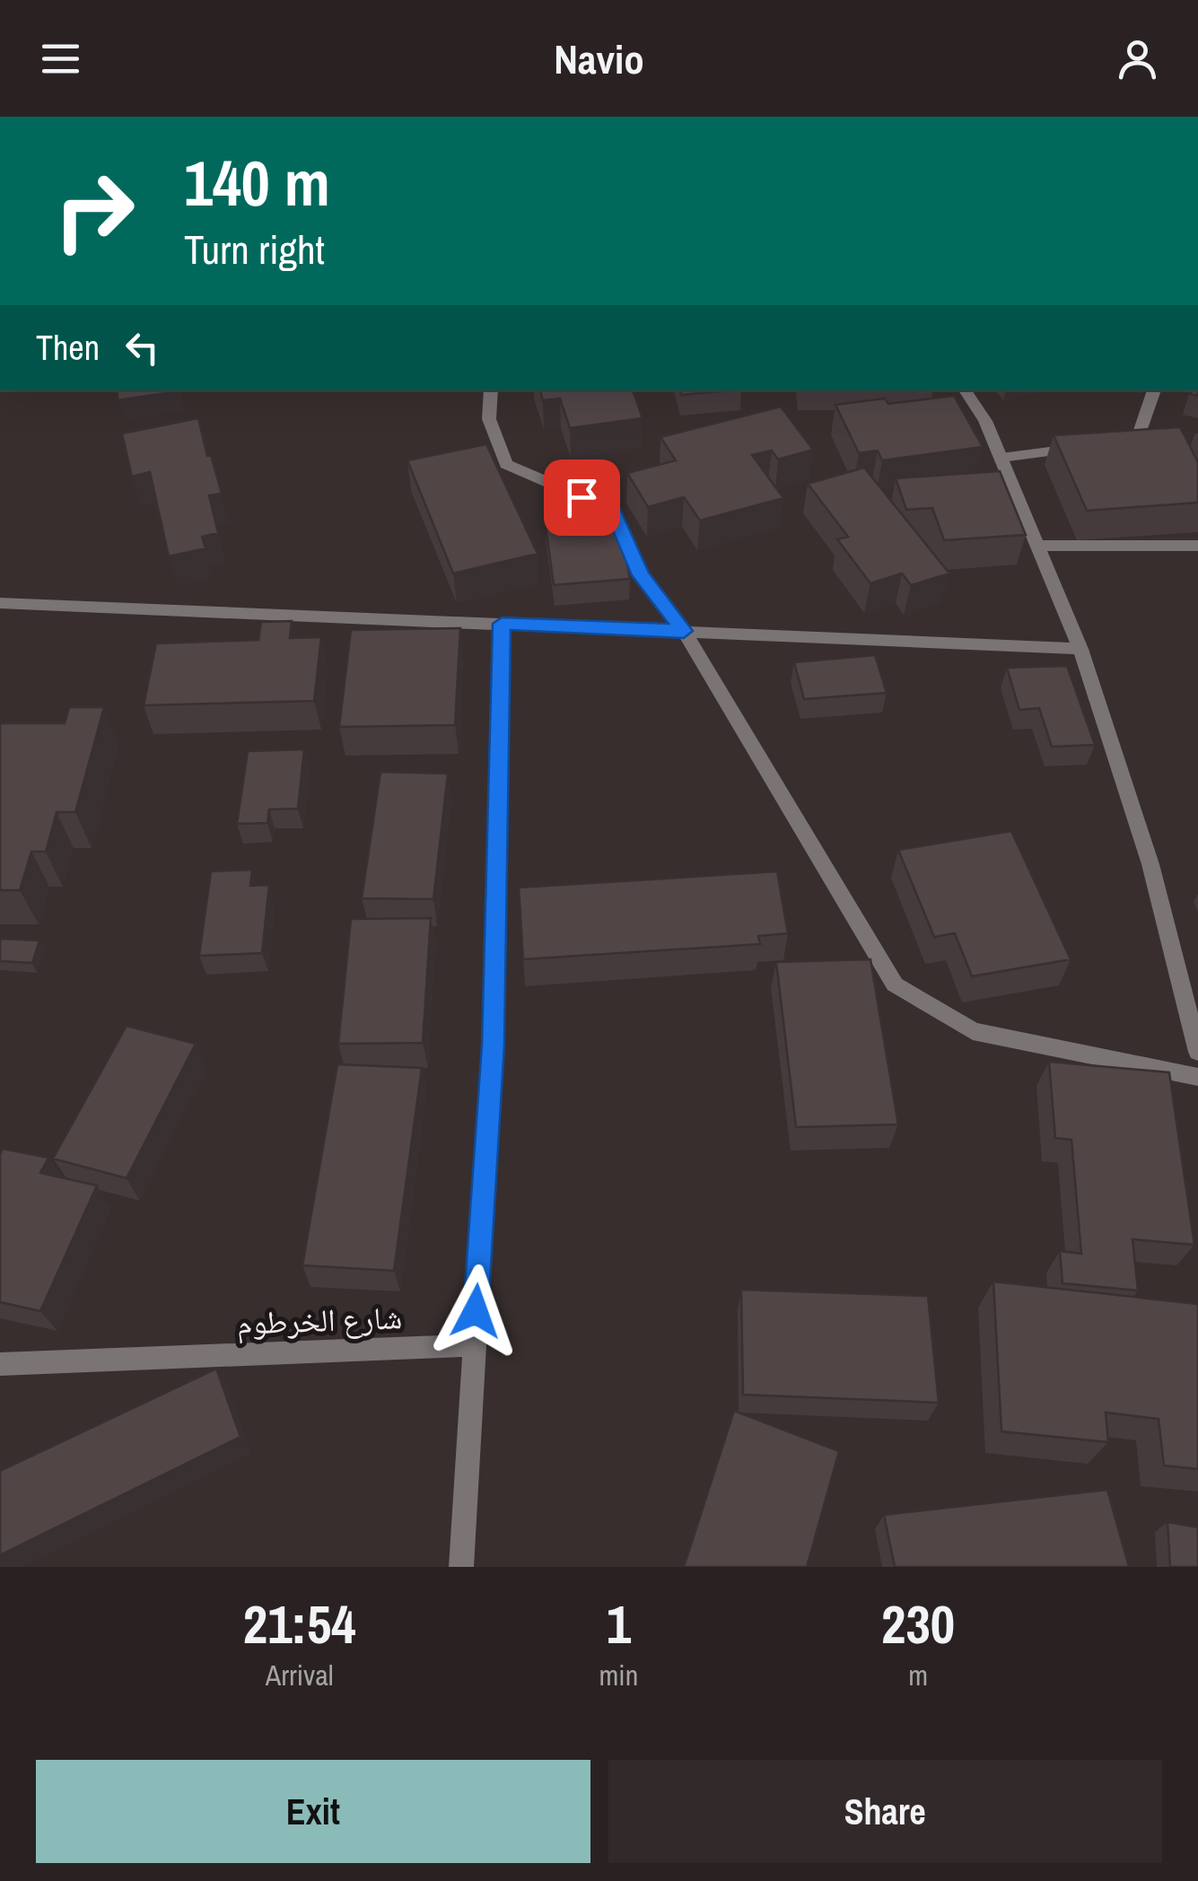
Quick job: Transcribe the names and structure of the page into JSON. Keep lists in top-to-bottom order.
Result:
{
  "streets": {
    "street": ["شارع الخرطوم"]
  },
  "page": {
    "header": "Navio",
    "turn": ["140 m", "Turn right"],
    "then": "Then",
    "eta": [
      "21:54",
      "Arrival",
      "1",
      "min",
      "230",
      "m"
    ],
    "buttons": ["Exit", "Share"]
  }
}
